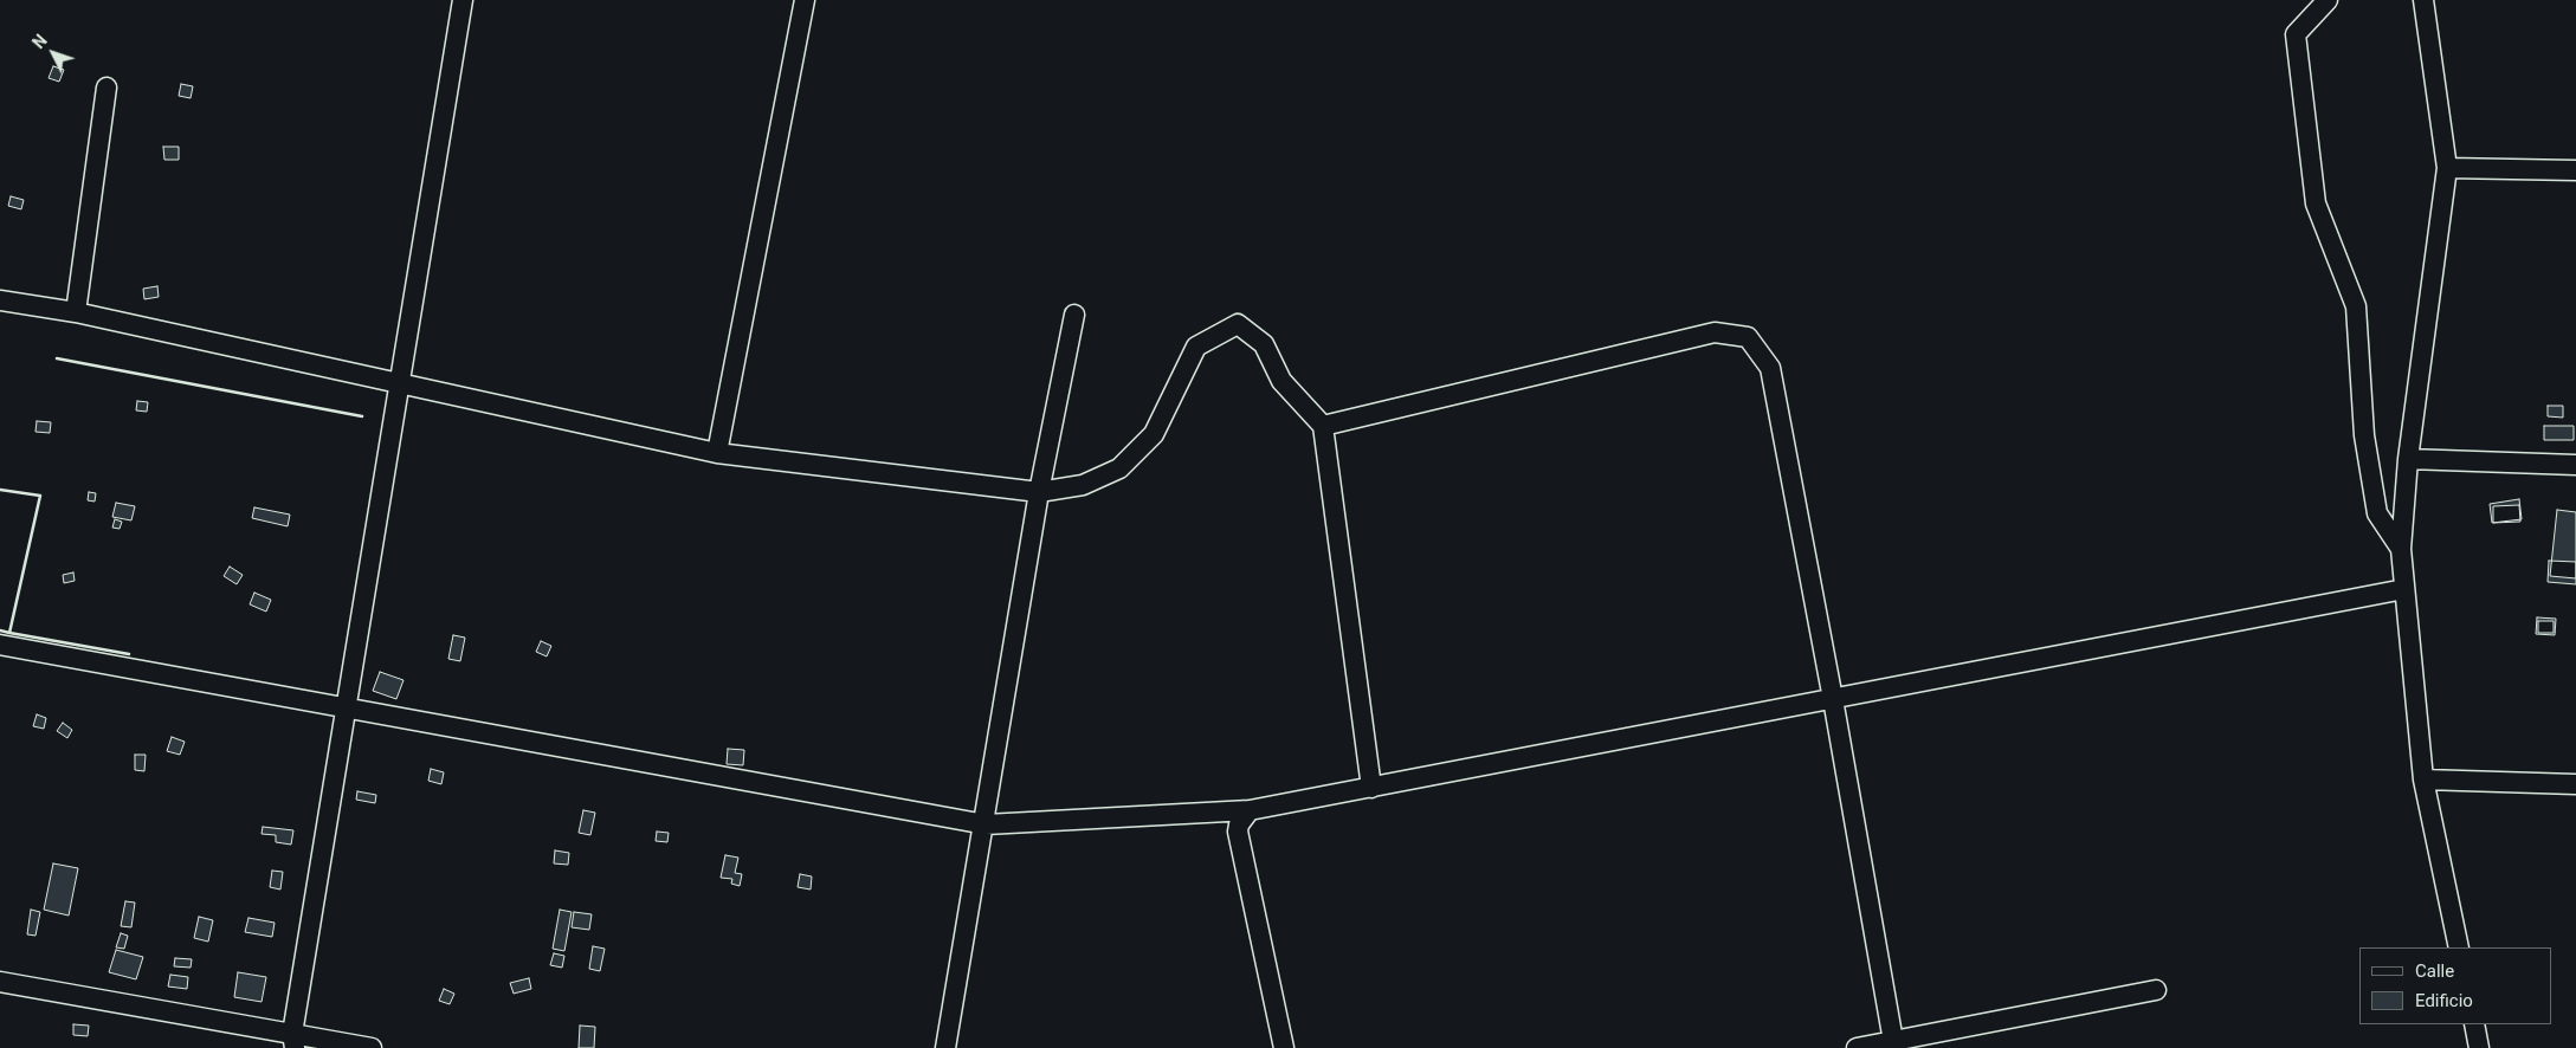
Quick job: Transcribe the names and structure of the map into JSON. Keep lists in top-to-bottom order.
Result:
{
  "legend": ["Calle", "Edificio"],
  "north": "top left"
}
